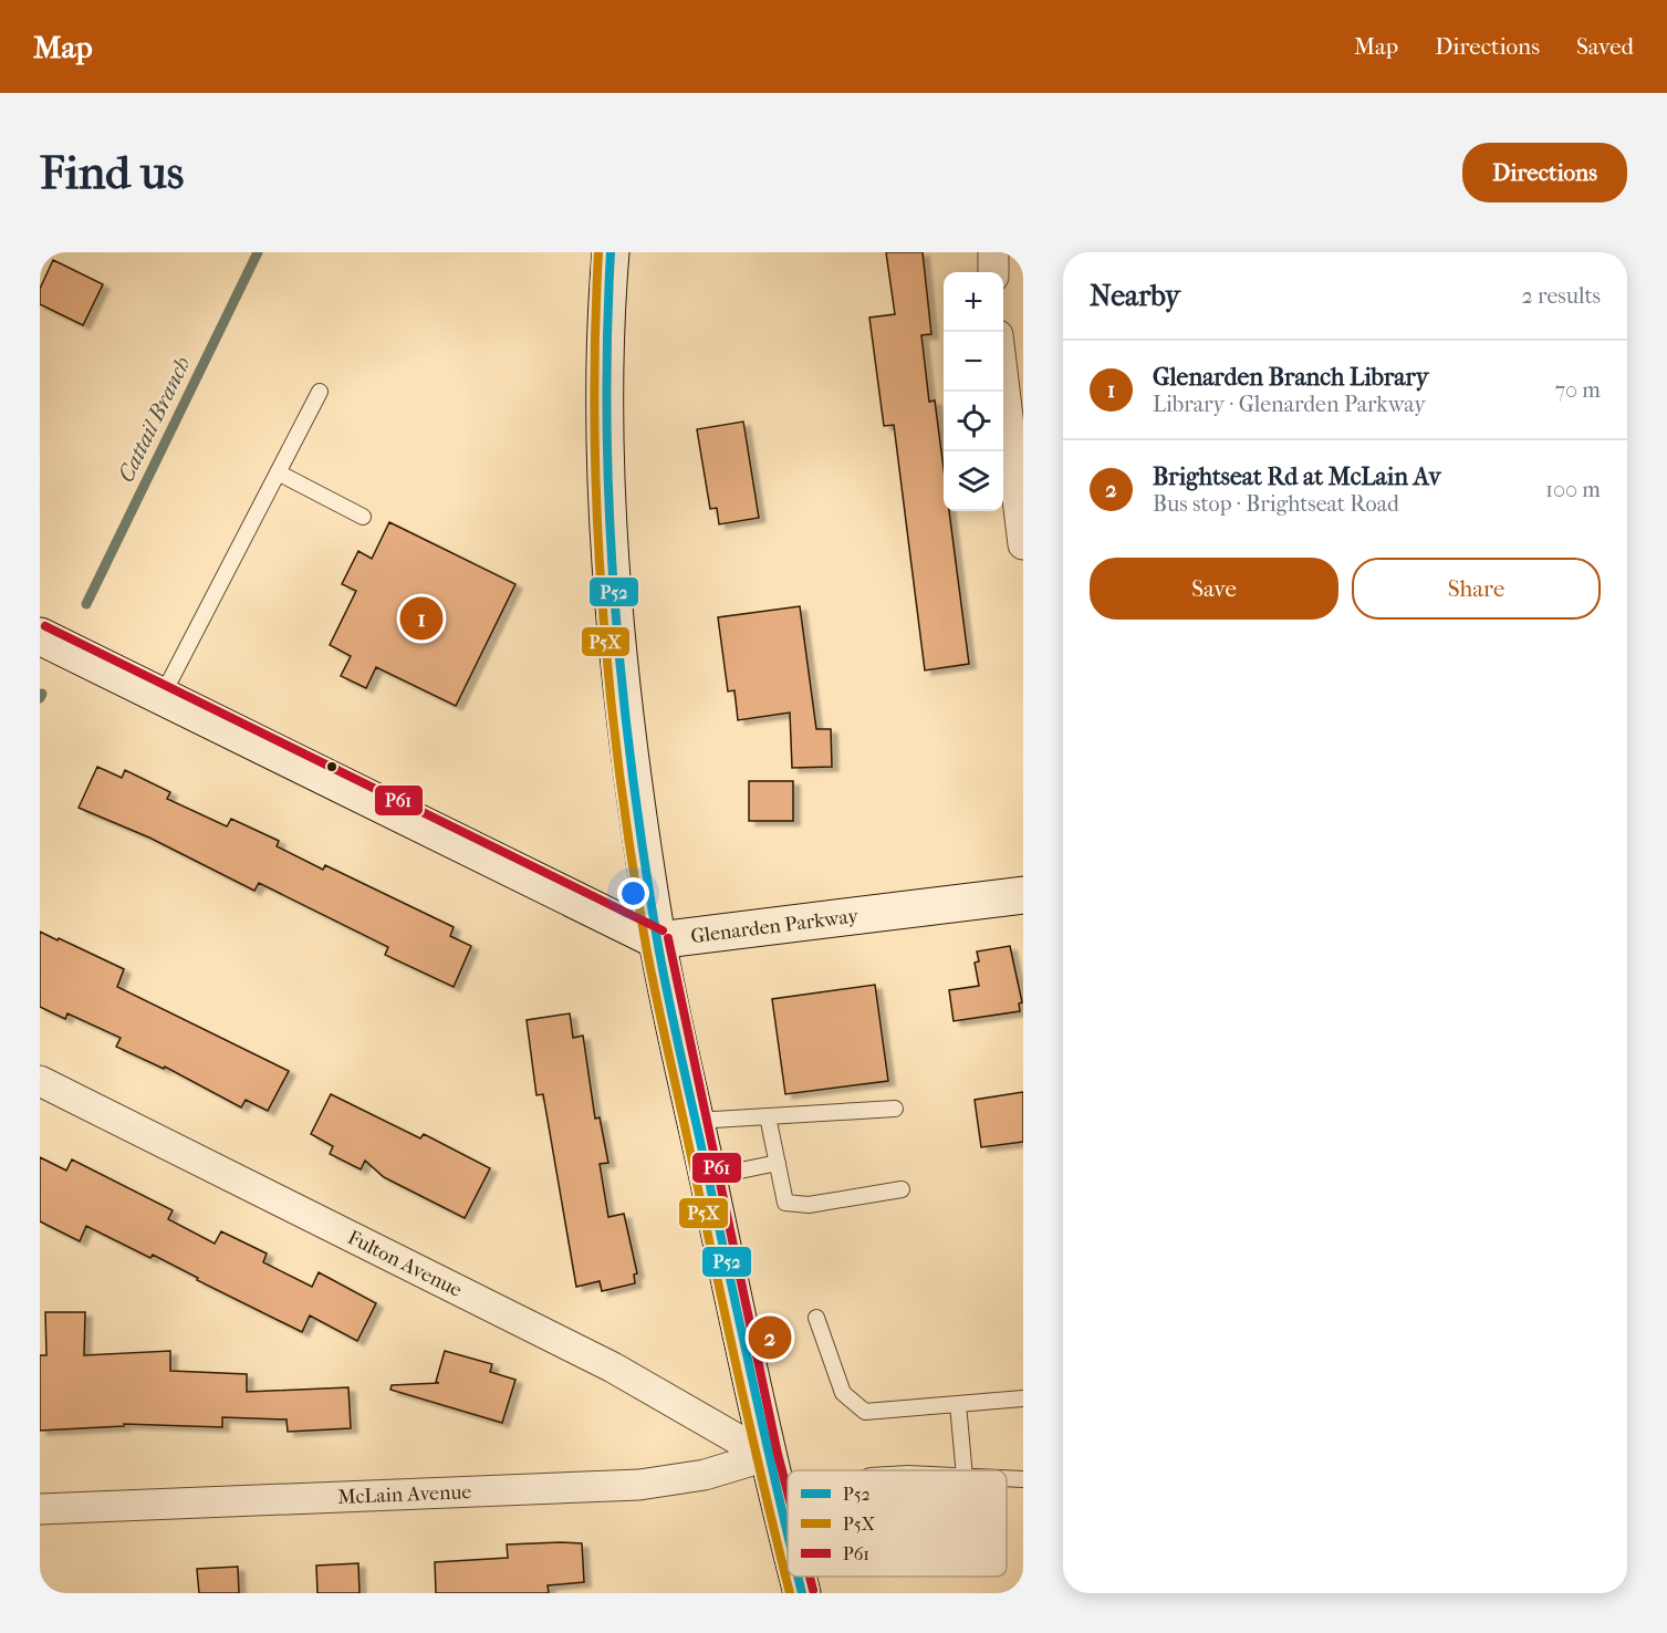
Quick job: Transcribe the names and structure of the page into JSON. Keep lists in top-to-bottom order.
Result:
{
  "streets": {
    "street": ["Glenarden Parkway", "Fulton Avenue", "McLain Avenue"]
  },
  "crossings": [
    ["Fulton Avenue", "McLain Avenue"]
  ],
  "water": ["Cattail Branch"],
  "lines": ["transit line P52", "transit line P5X", "transit line P61"],
  "legend": ["P52", "P5X", "P61"],
  "page": {
    "header": "Map",
    "nav": ["Map", "Directions", "Saved"],
    "buttons": [
      "Directions",
      ["Save", "Share"]
    ],
    "title": "Find us",
    "heading": ["Nearby", "2 results"],
    "map_buttons": ["+", "−"],
    "list": [
      {
        "mark": "1",
        "name": "Glenarden Branch Library",
        "note": "Library · Glenarden Parkway",
        "value": "70 m"
      },
      {
        "mark": "2",
        "name": "Brightseat Rd at McLain Av",
        "note": "Bus stop · Brightseat Road",
        "value": "100 m"
      }
    ],
    "pins": ["1", "2"]
  }
}
